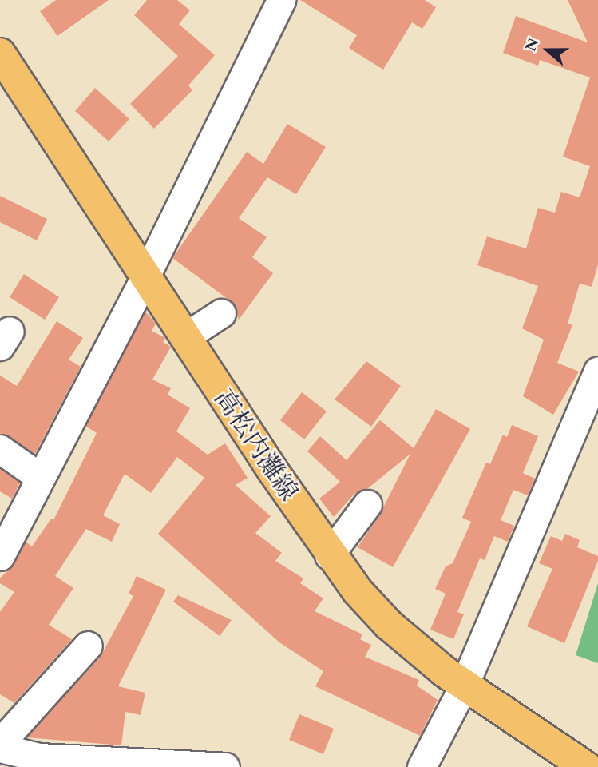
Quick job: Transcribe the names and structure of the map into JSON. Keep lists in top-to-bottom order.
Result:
{
  "streets": {
    "main road": ["高松内灘線"]
  },
  "north": "left"
}
